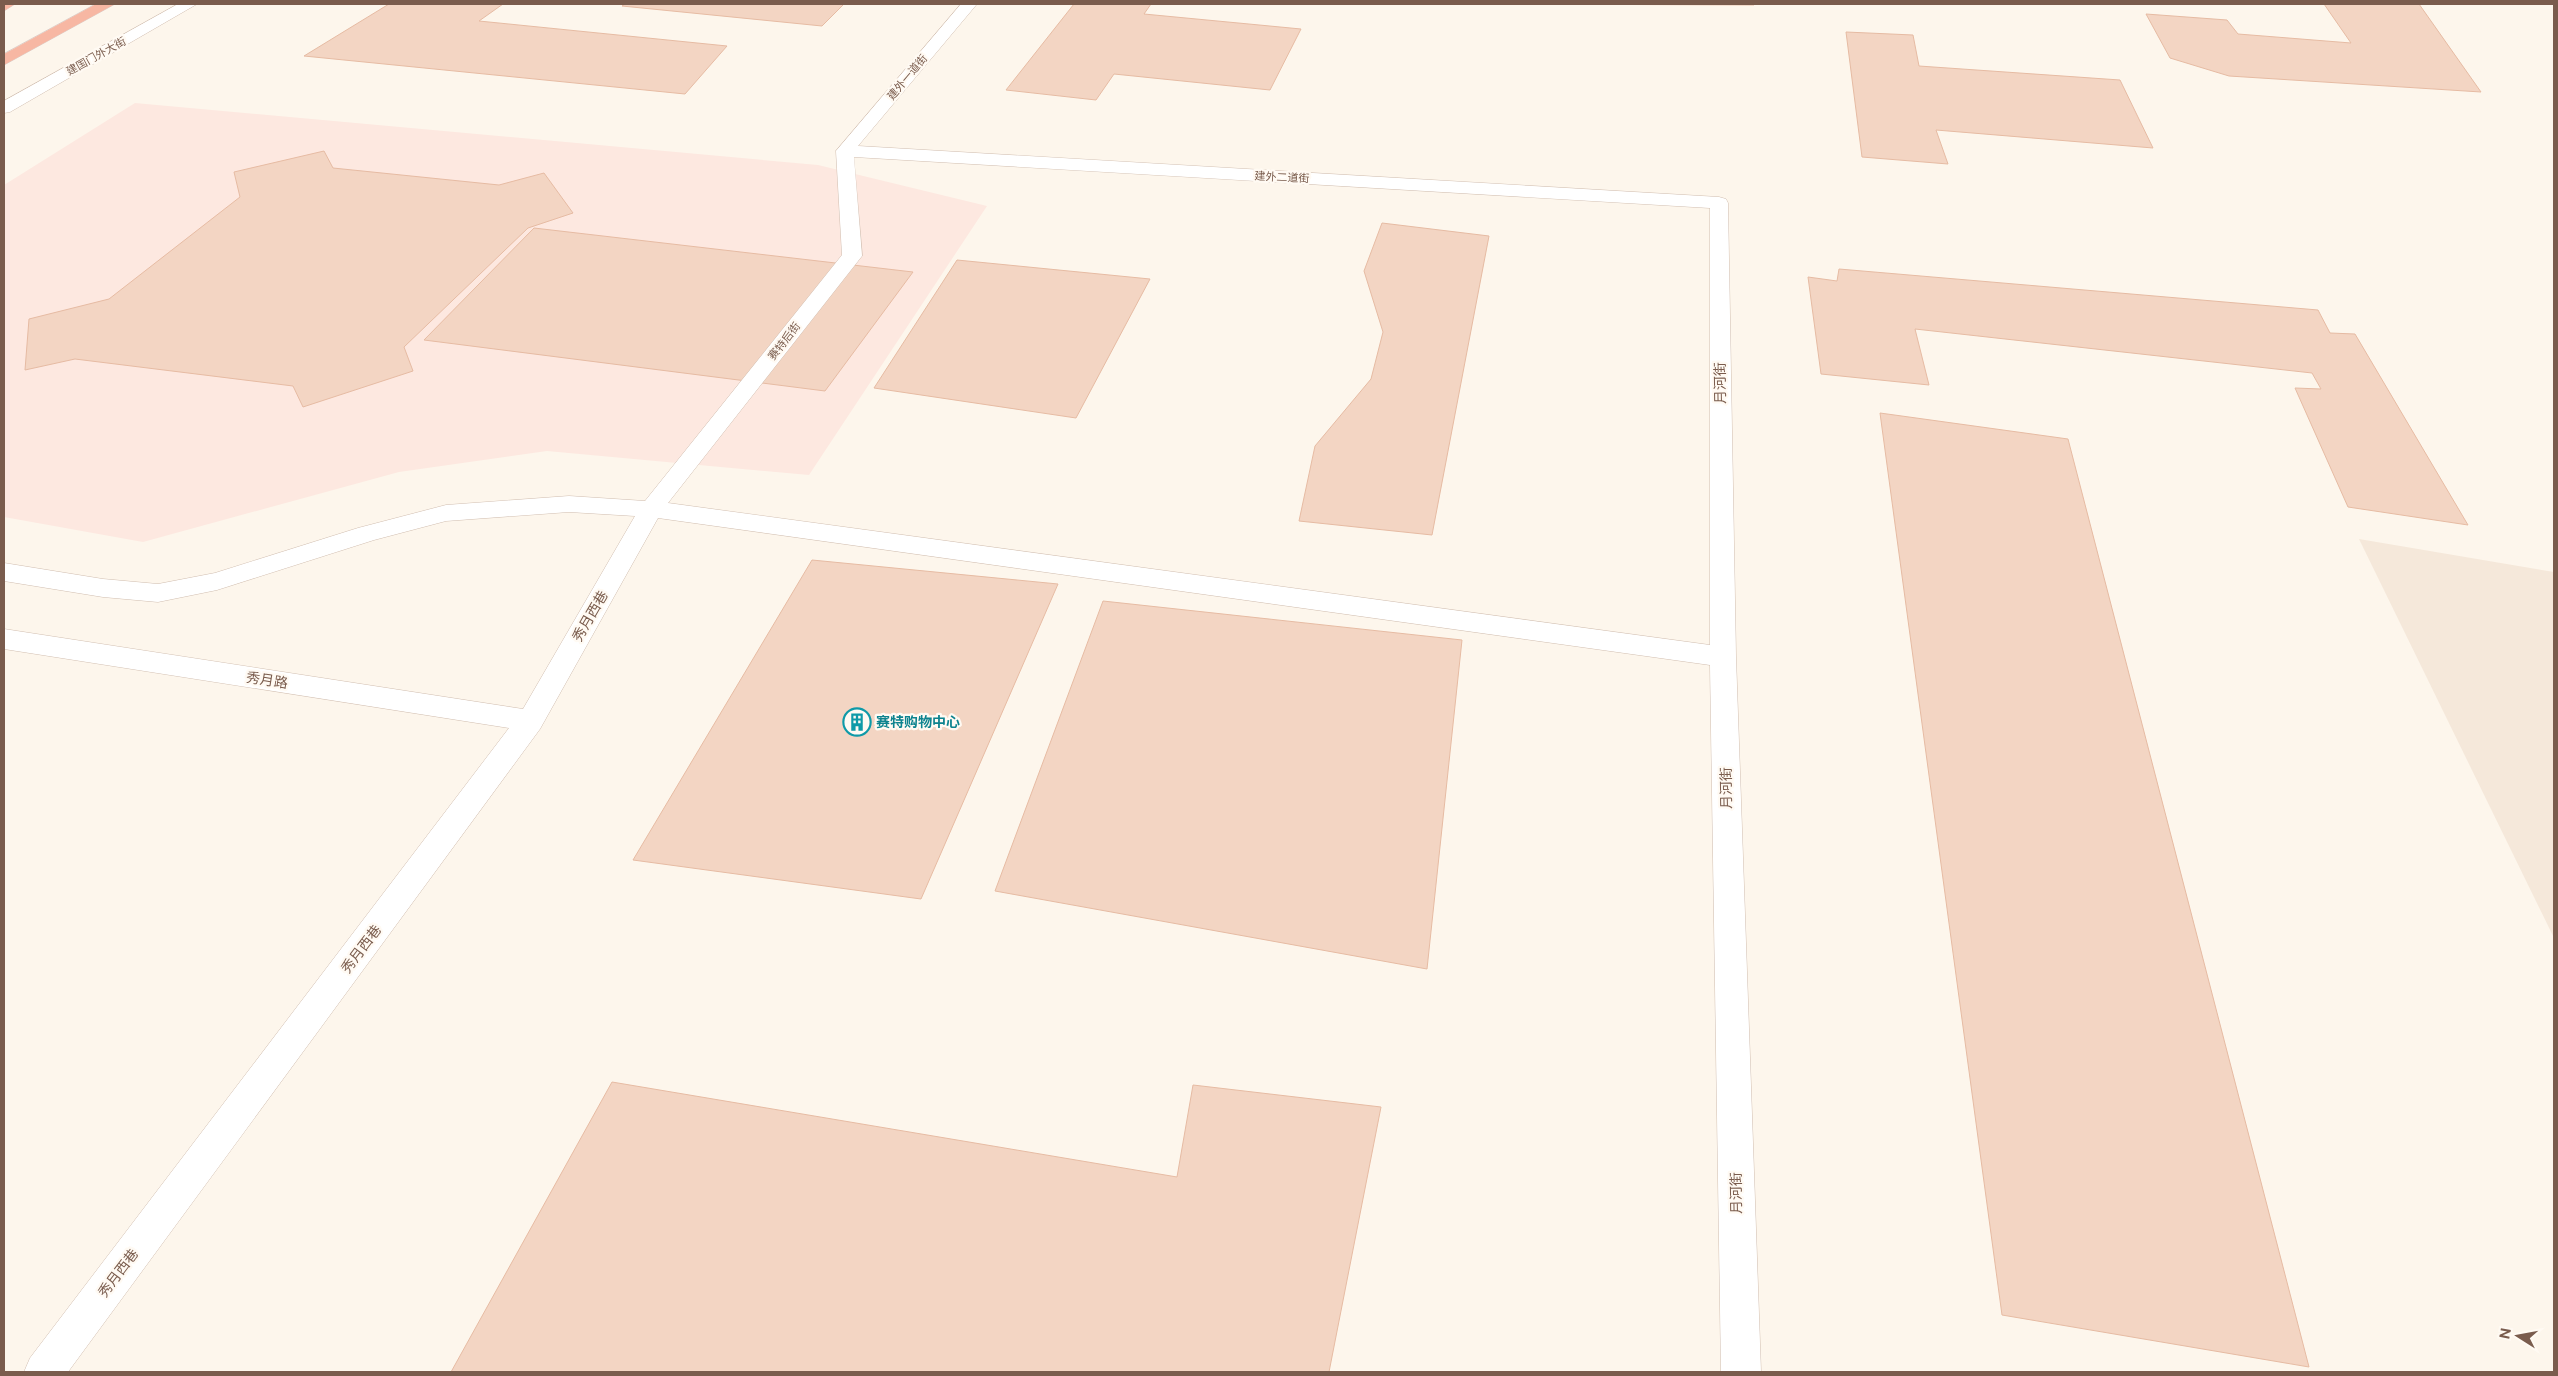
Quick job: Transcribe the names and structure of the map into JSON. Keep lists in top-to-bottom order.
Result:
{
  "streets": {
    "street": [
      "建国门外大街",
      "建外一道街",
      "建外二道街",
      "赛特后街",
      "月河街",
      "秀月西巷",
      "秀月路"
    ]
  },
  "crossings": [
    ["建外一道街", "建外二道街"],
    ["建外一道街", "赛特后街"],
    ["建外二道街", "赛特后街"],
    ["建外二道街", "月河街"],
    ["赛特后街", "秀月西巷"],
    ["秀月西巷", "秀月路"]
  ],
  "places": {
    "building": ["赛特购物中心"]
  },
  "north": "left"
}
